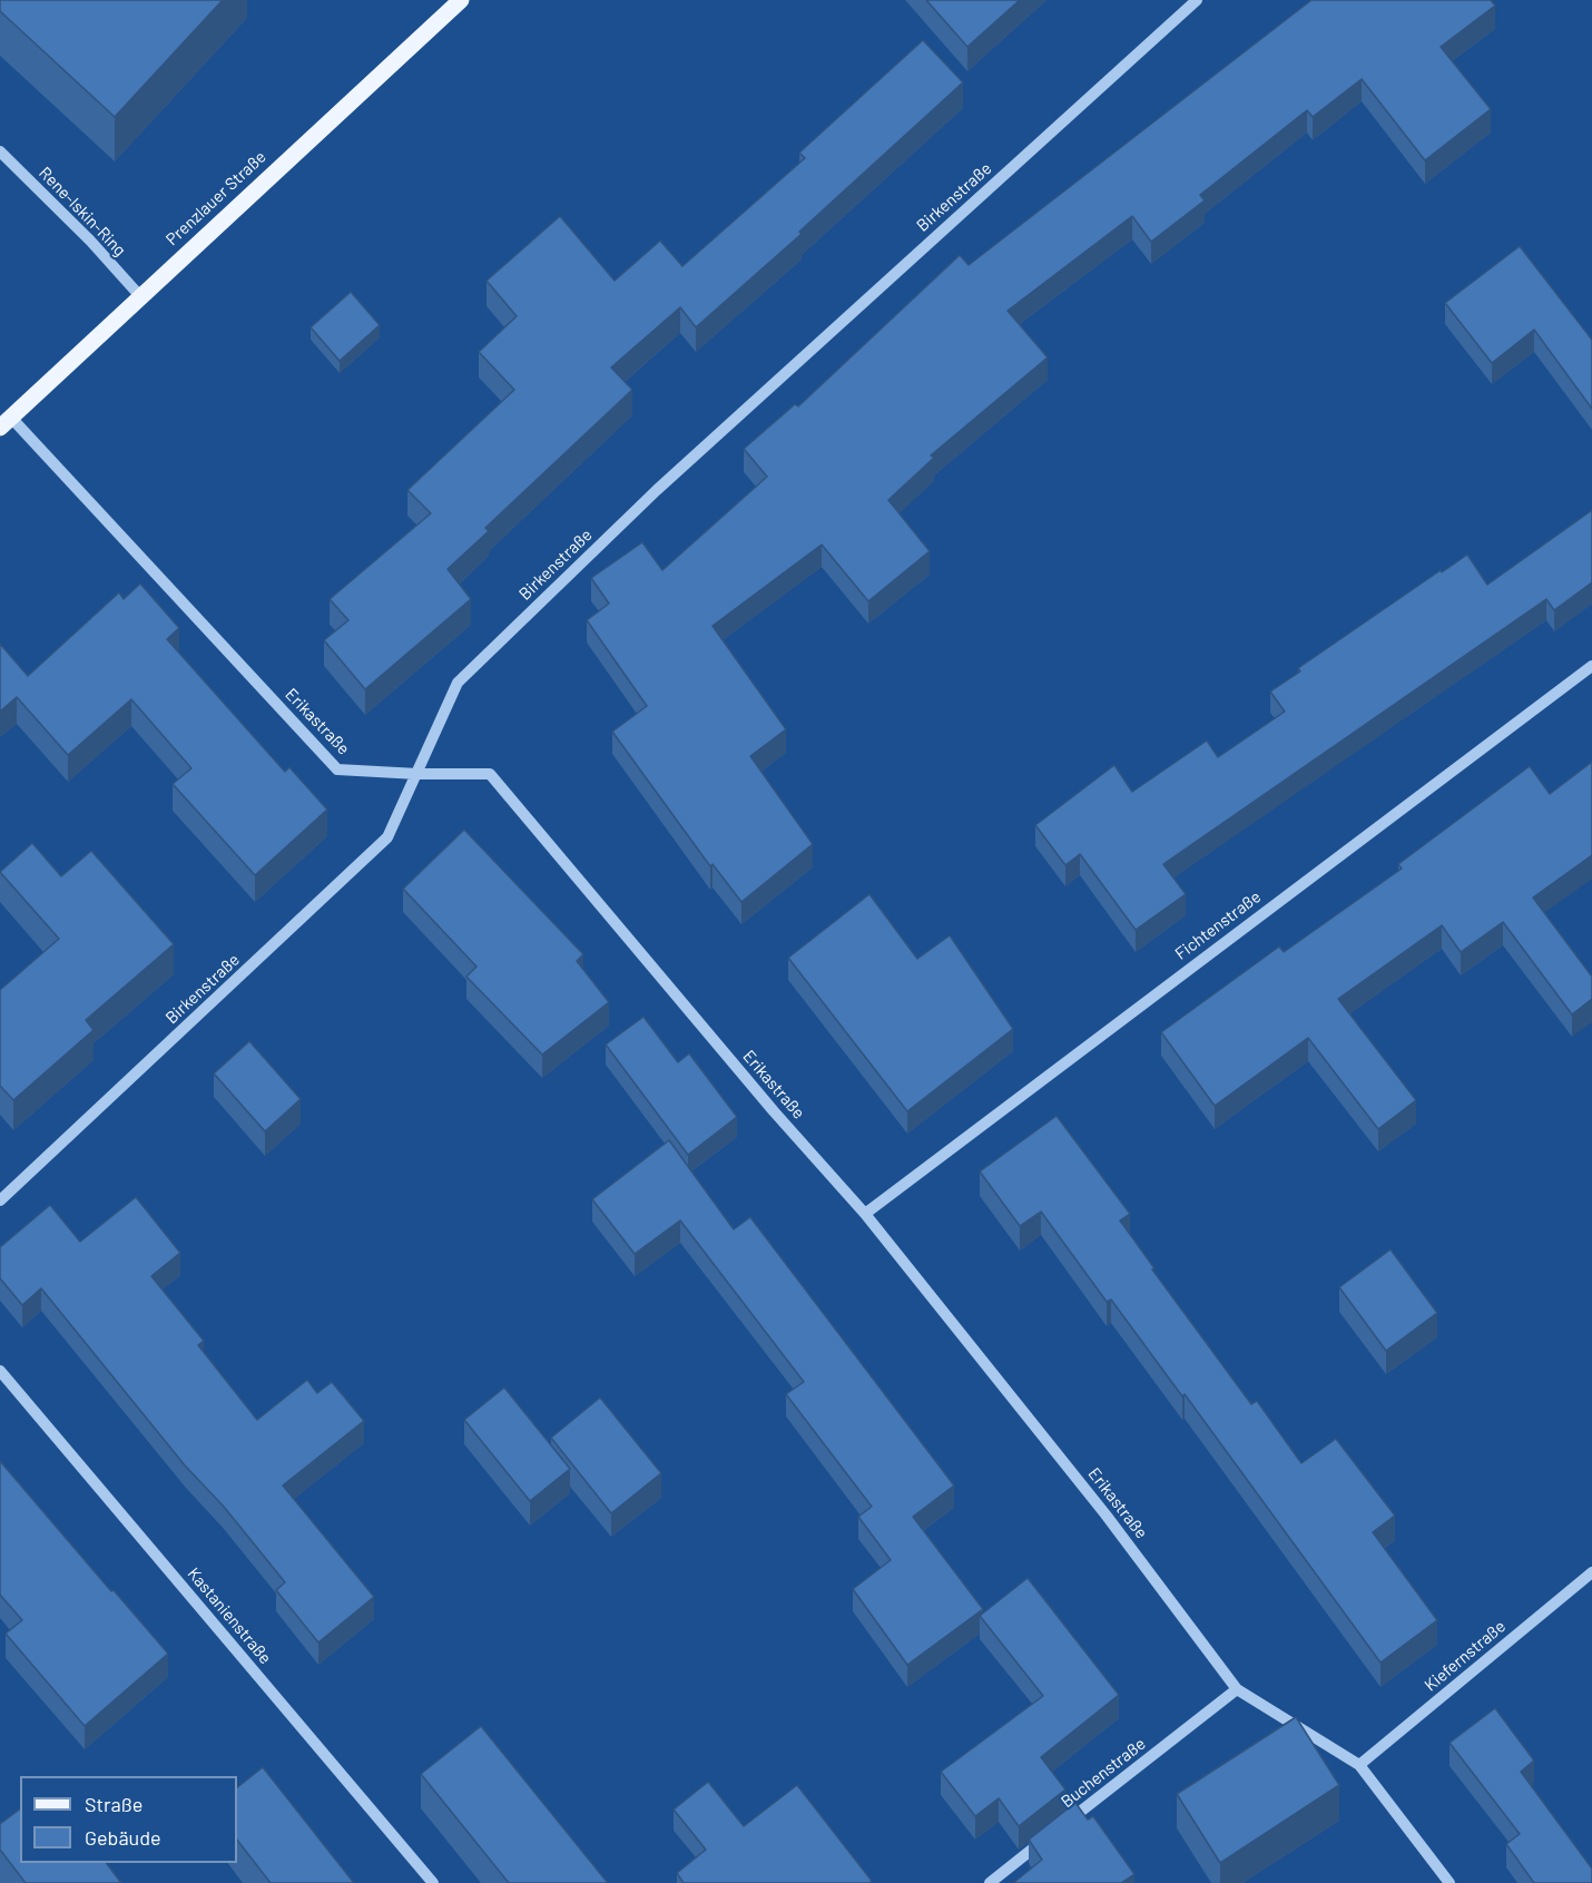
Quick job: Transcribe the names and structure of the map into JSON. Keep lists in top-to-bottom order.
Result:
{
  "streets": {
    "main road": ["Prenzlauer Straße"],
    "street": [
      "Birkenstraße",
      "Rene-Iskin-Ring",
      "Erikastraße",
      "Fichtenstraße",
      "Kastanienstraße",
      "Kiefernstraße",
      "Buchenstraße"
    ]
  },
  "crossings": [
    ["Birkenstraße", "Erikastraße"],
    ["Prenzlauer Straße", "Rene-Iskin-Ring"],
    ["Prenzlauer Straße", "Erikastraße"],
    ["Erikastraße", "Fichtenstraße"],
    ["Erikastraße", "Kiefernstraße"],
    ["Erikastraße", "Buchenstraße"]
  ],
  "legend": ["Straße", "Gebäude"]
}
